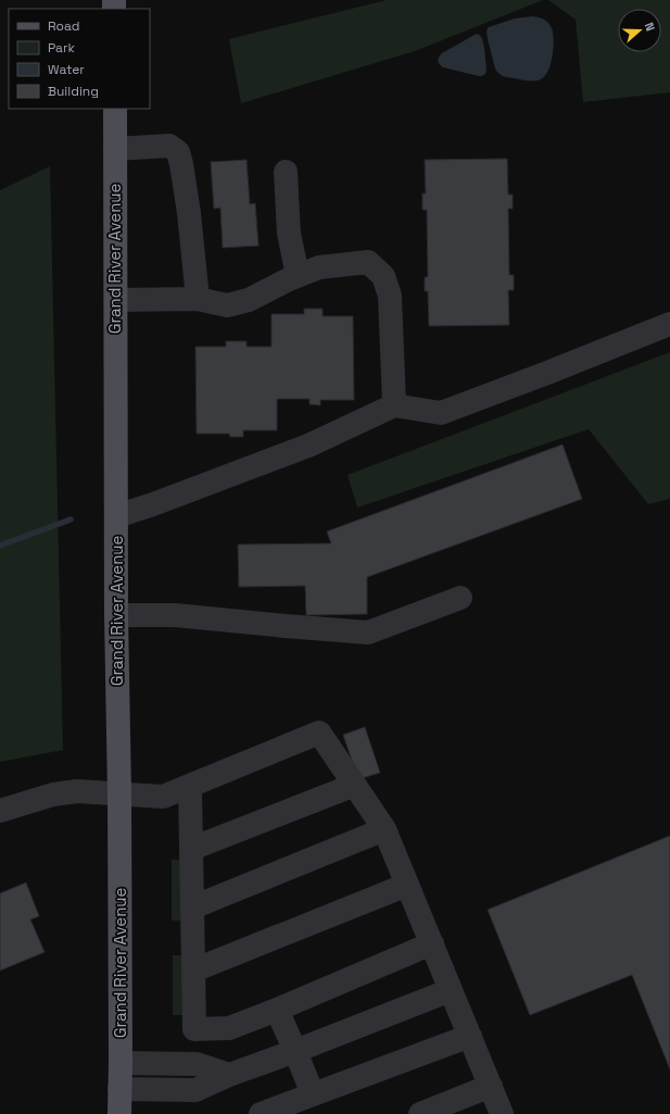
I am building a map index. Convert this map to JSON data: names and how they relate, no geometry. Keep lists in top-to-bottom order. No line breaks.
{"streets":{"main road":["Grand River Avenue"]},"legend":["Road","Park","Water","Building"],"north":"right"}
